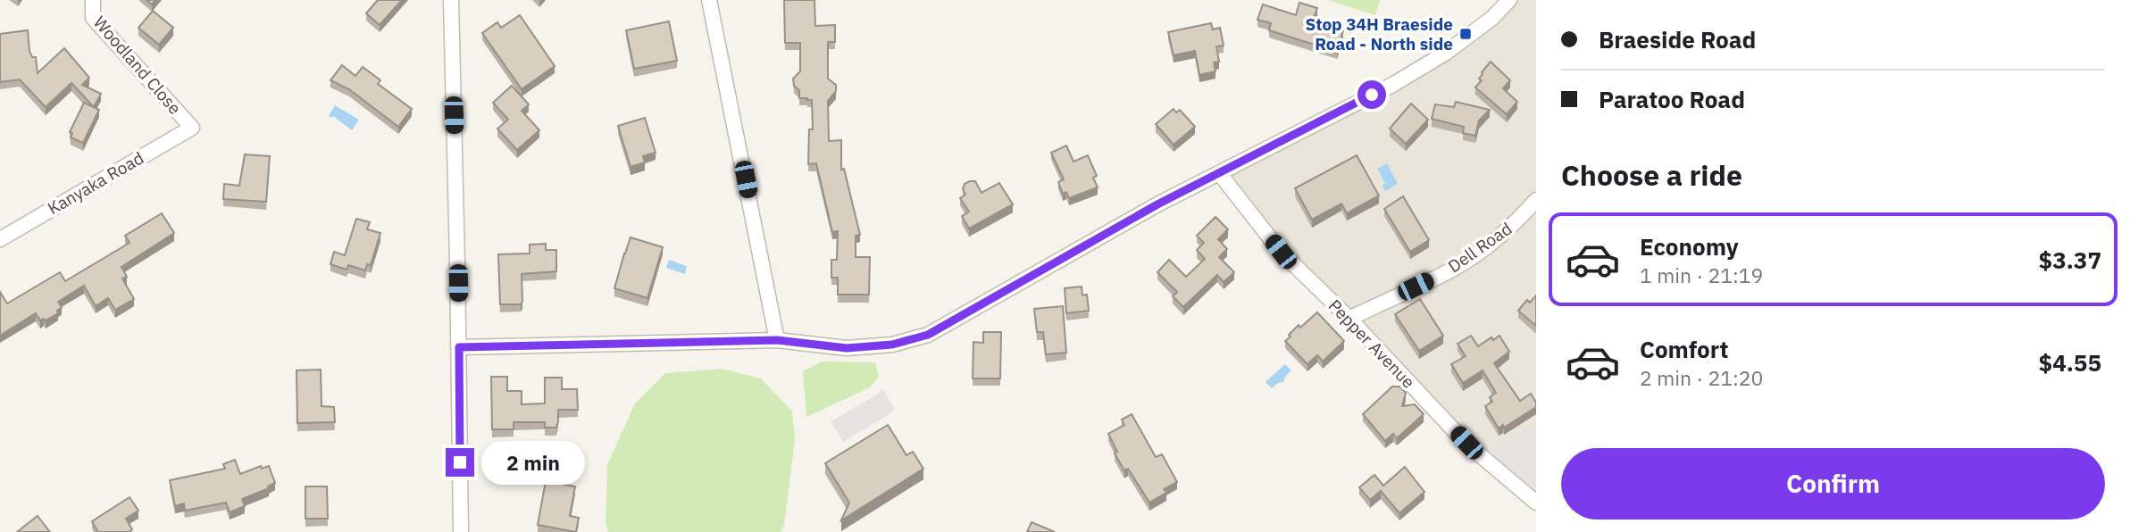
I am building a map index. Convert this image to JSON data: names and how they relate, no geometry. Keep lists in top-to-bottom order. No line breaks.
{"streets":{"street":["Woodland Close","Kanyaka Road","Dell Road","Pepper Avenue"]},"crossings":[["Woodland Close","Kanyaka Road"],["Dell Road","Pepper Avenue"]],"places":{"transit":["Stop 34H Braeside Road - North side"]},"page":{"banner":["Braeside Road","Paratoo Road"],"heading":"Choose a ride","list":[{"name":"Economy","note":"1 min · 21:19","value":"$3.37"},{"name":"Comfort","note":"2 min · 21:20","value":"$4.55"}],"buttons":"Confirm","bubble":"2 min"}}
